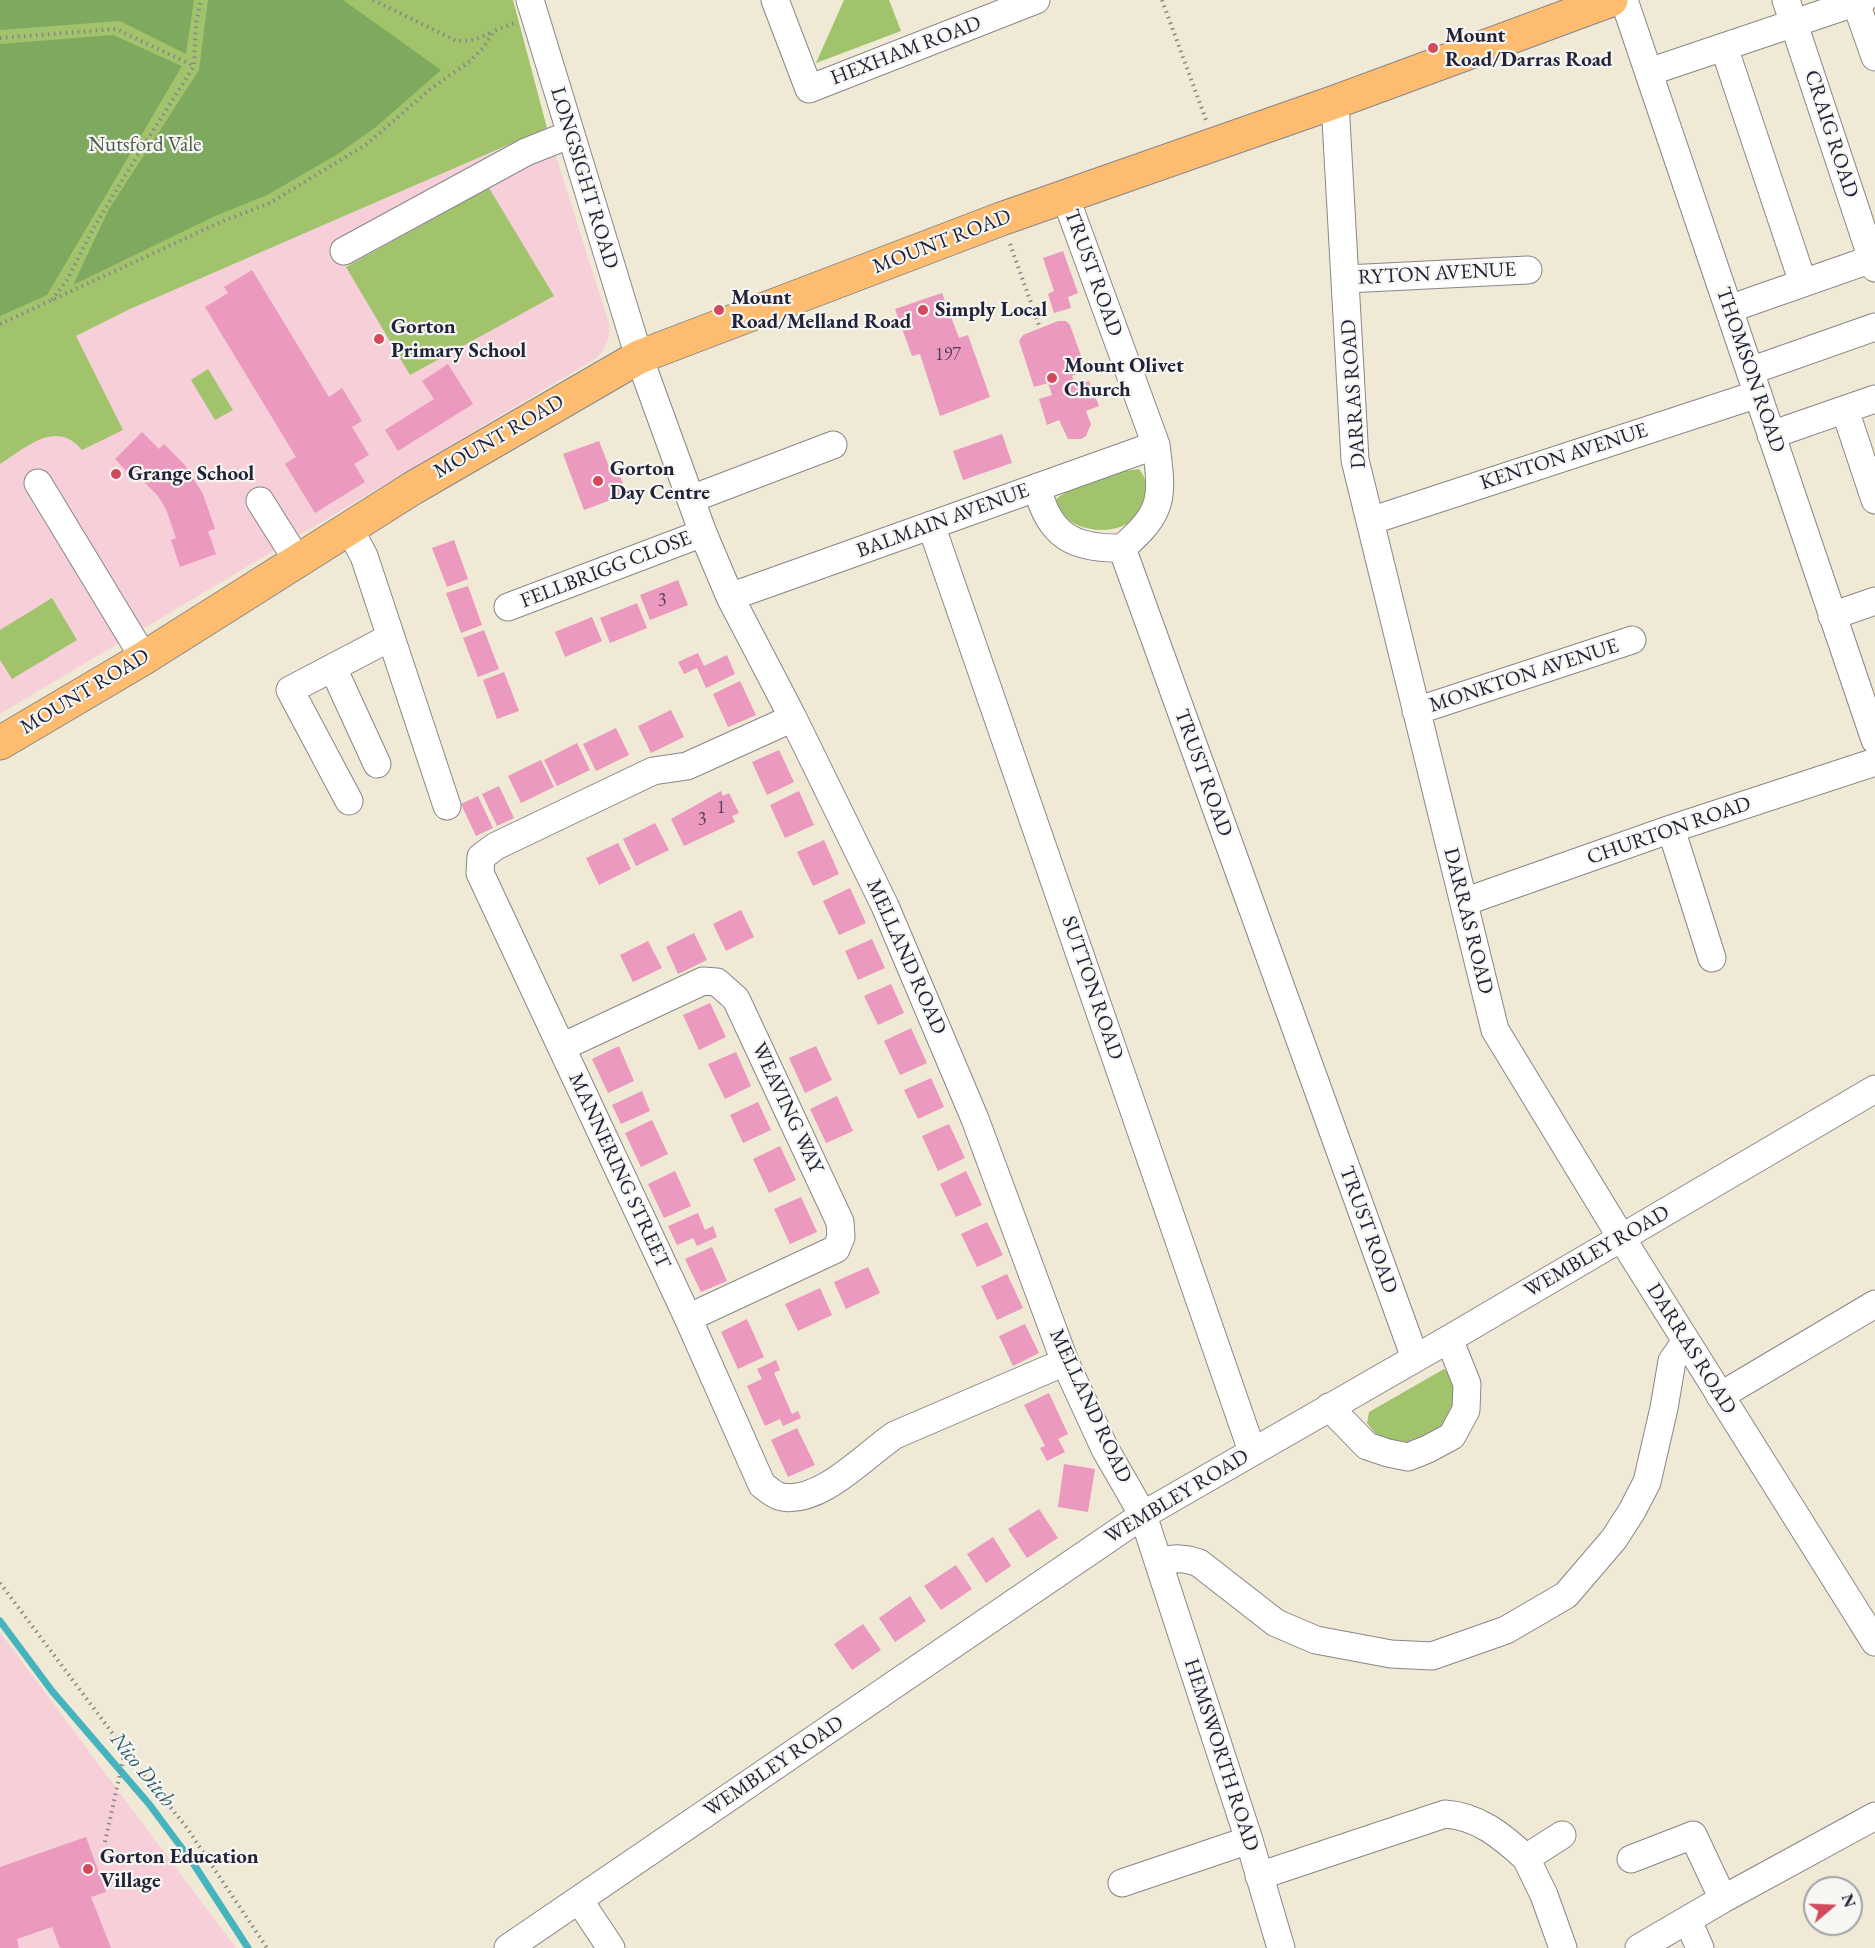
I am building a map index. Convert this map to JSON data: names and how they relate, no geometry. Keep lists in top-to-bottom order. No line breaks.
{"streets":{"main road":["MOUNT ROAD"],"street":["HEXHAM ROAD","CRAIG ROAD","LONGSIGHT ROAD","TRUST ROAD","RYTON AVENUE","THOMSON ROAD","DARRAS ROAD","KENTON AVENUE","BALMAIN AVENUE","FELLBRIGG CLOSE","MONKTON AVENUE","CHURTON ROAD","MELLAND ROAD","SUTTON ROAD","WEAVING WAY","MANNERING STREET","WEMBLEY ROAD","HEMSWORTH ROAD"]},"crossings":[["LONGSIGHT ROAD","MOUNT ROAD"],["LONGSIGHT ROAD","MELLAND ROAD"],["MOUNT ROAD","TRUST ROAD"],["MOUNT ROAD","DARRAS ROAD"],["MOUNT ROAD","MELLAND ROAD"],["TRUST ROAD","BALMAIN AVENUE"],["TRUST ROAD","WEMBLEY ROAD"],["RYTON AVENUE","DARRAS ROAD"],["THOMSON ROAD","KENTON AVENUE"],["DARRAS ROAD","KENTON AVENUE"],["DARRAS ROAD","MONKTON AVENUE"],["DARRAS ROAD","CHURTON ROAD"],["DARRAS ROAD","WEMBLEY ROAD"],["BALMAIN AVENUE","MELLAND ROAD"],["BALMAIN AVENUE","SUTTON ROAD"],["FELLBRIGG CLOSE","MELLAND ROAD"],["MELLAND ROAD","MANNERING STREET"],["MELLAND ROAD","WEMBLEY ROAD"],["MELLAND ROAD","HEMSWORTH ROAD"],["SUTTON ROAD","WEMBLEY ROAD"],["WEAVING WAY","MANNERING STREET"]],"water":["Nico Ditch"],"parks":["Nutsford Vale"],"places":["Mount Road/Darras Road","Mount Road/Melland Road","Simply Local","Gorton Primary School","Mount Olivet Church","Grange School","Gorton Day Centre","Gorton Education Village"],"house_numbers":["197","3","1","3"],"north":"right"}
